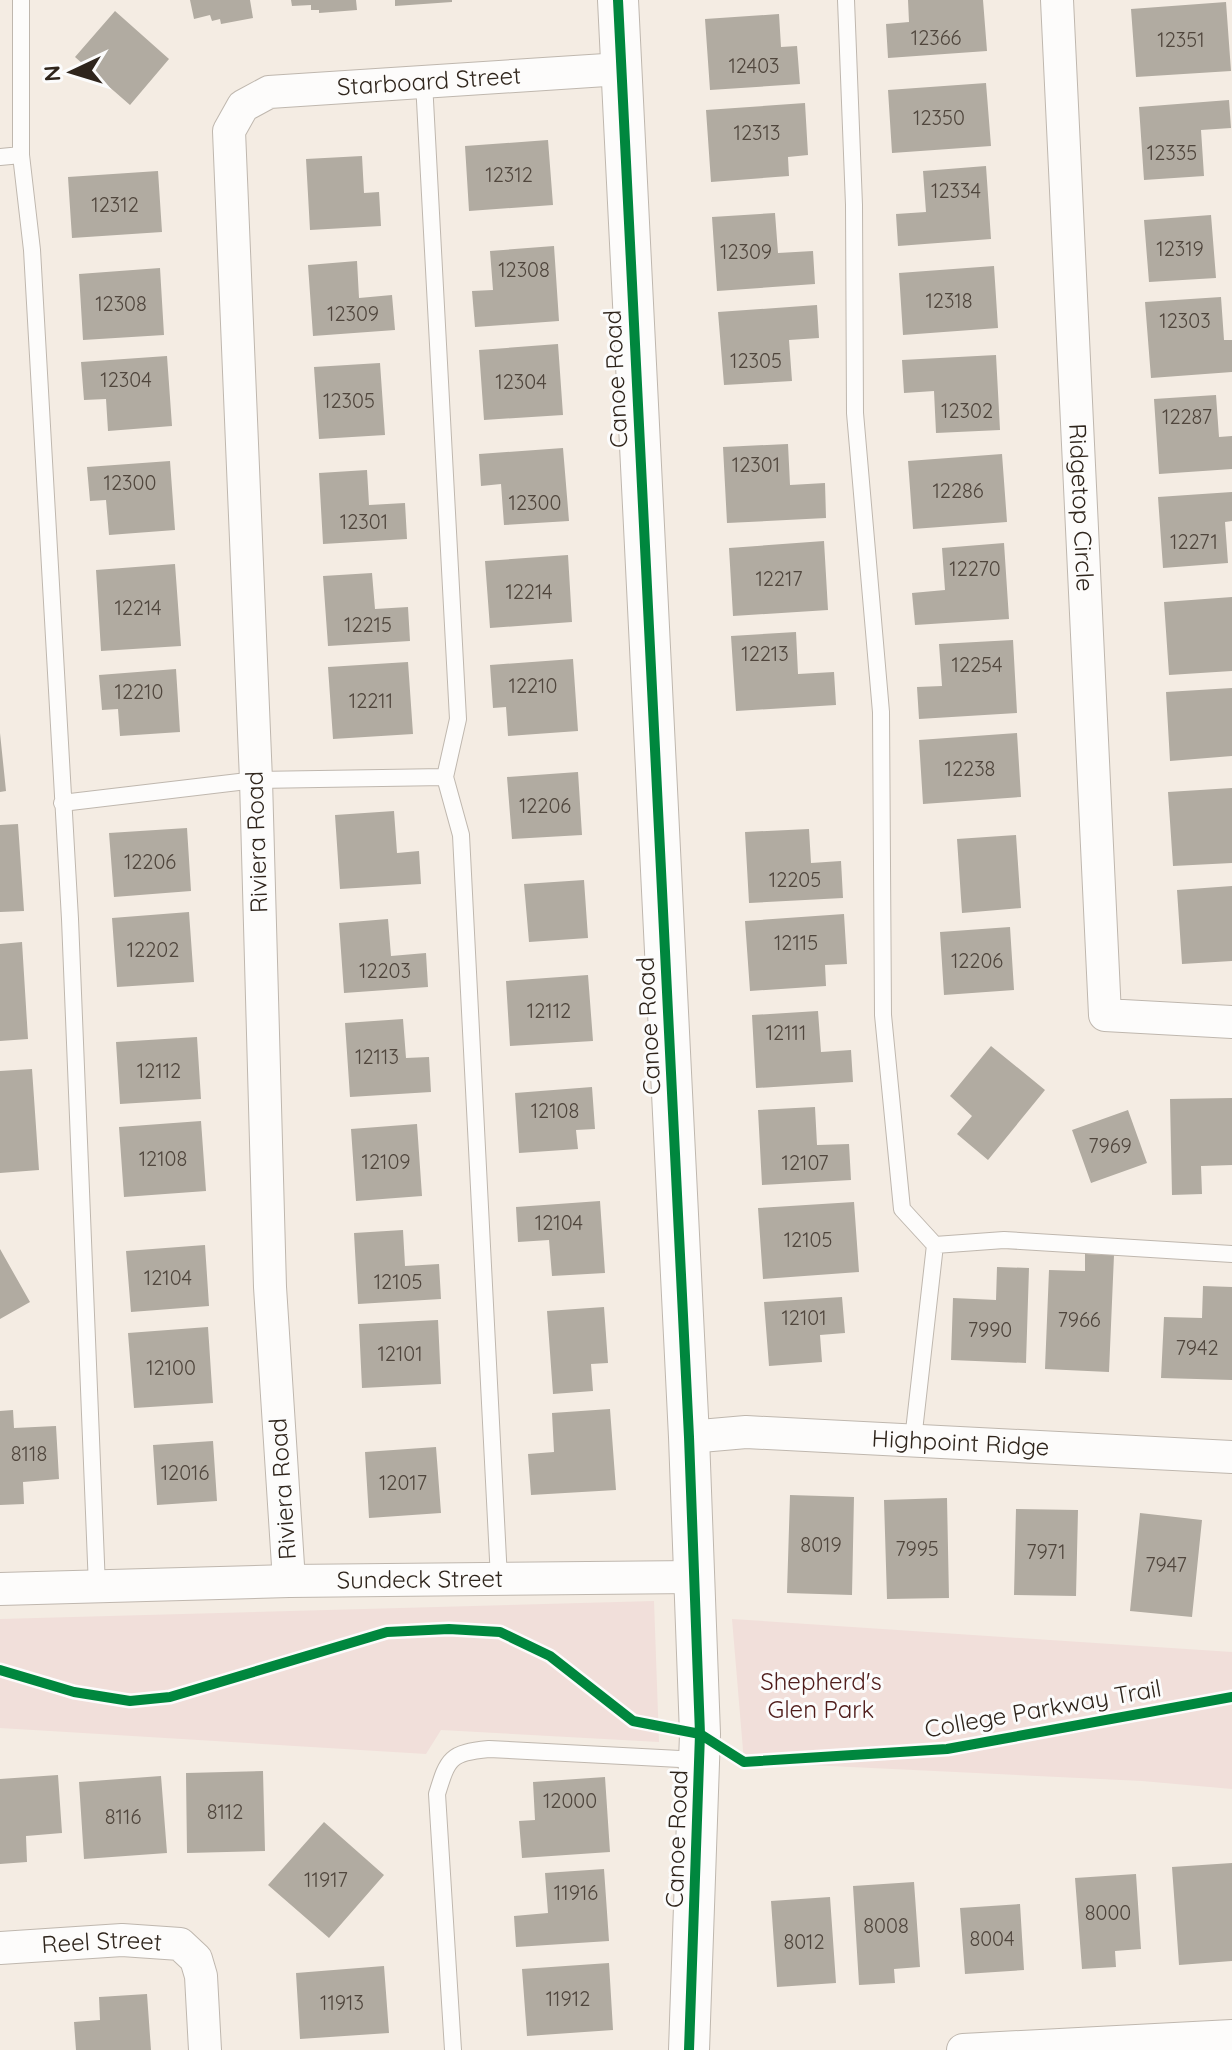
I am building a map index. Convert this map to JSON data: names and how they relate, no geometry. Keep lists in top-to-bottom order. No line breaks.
{"streets":{"street":["Starboard Street","Canoe Road","Ridgetop Circle","Riviera Road","Highpoint Ridge","Sundeck Street","Reel Street"],"cycle path":["College Parkway Trail"]},"crossings":[["Starboard Street","Canoe Road"],["Starboard Street","Riviera Road"],["Canoe Road","Highpoint Ridge"],["Canoe Road","Sundeck Street"],["Riviera Road","Sundeck Street"]],"parks":["Shepherd's Glen Park"],"house_numbers":["12366","12351","12403","12350","12313","12335","12312","12334","12312","12319","12309","12308","12318","12308","12309","12303","12305","12304","12304","12305","12302","12287","12301","12300","12286","12300","12301","12271","12270","12217","12214","12214","12215","12213","12254","12210","12210","12211","12238","12206","12206","12205","12115","12202","12206","12203","12112","12111","12113","12112","12108","7969","12108","12109","12107","12104","12105","12104","12105","12101","7966","7990","7942","12101","12100","8118","12016","12017","8019","7995","7971","7947","12000","8112","8116","11917","11916","8000","8008","8004","8012","11912","11913"],"north":"left"}
